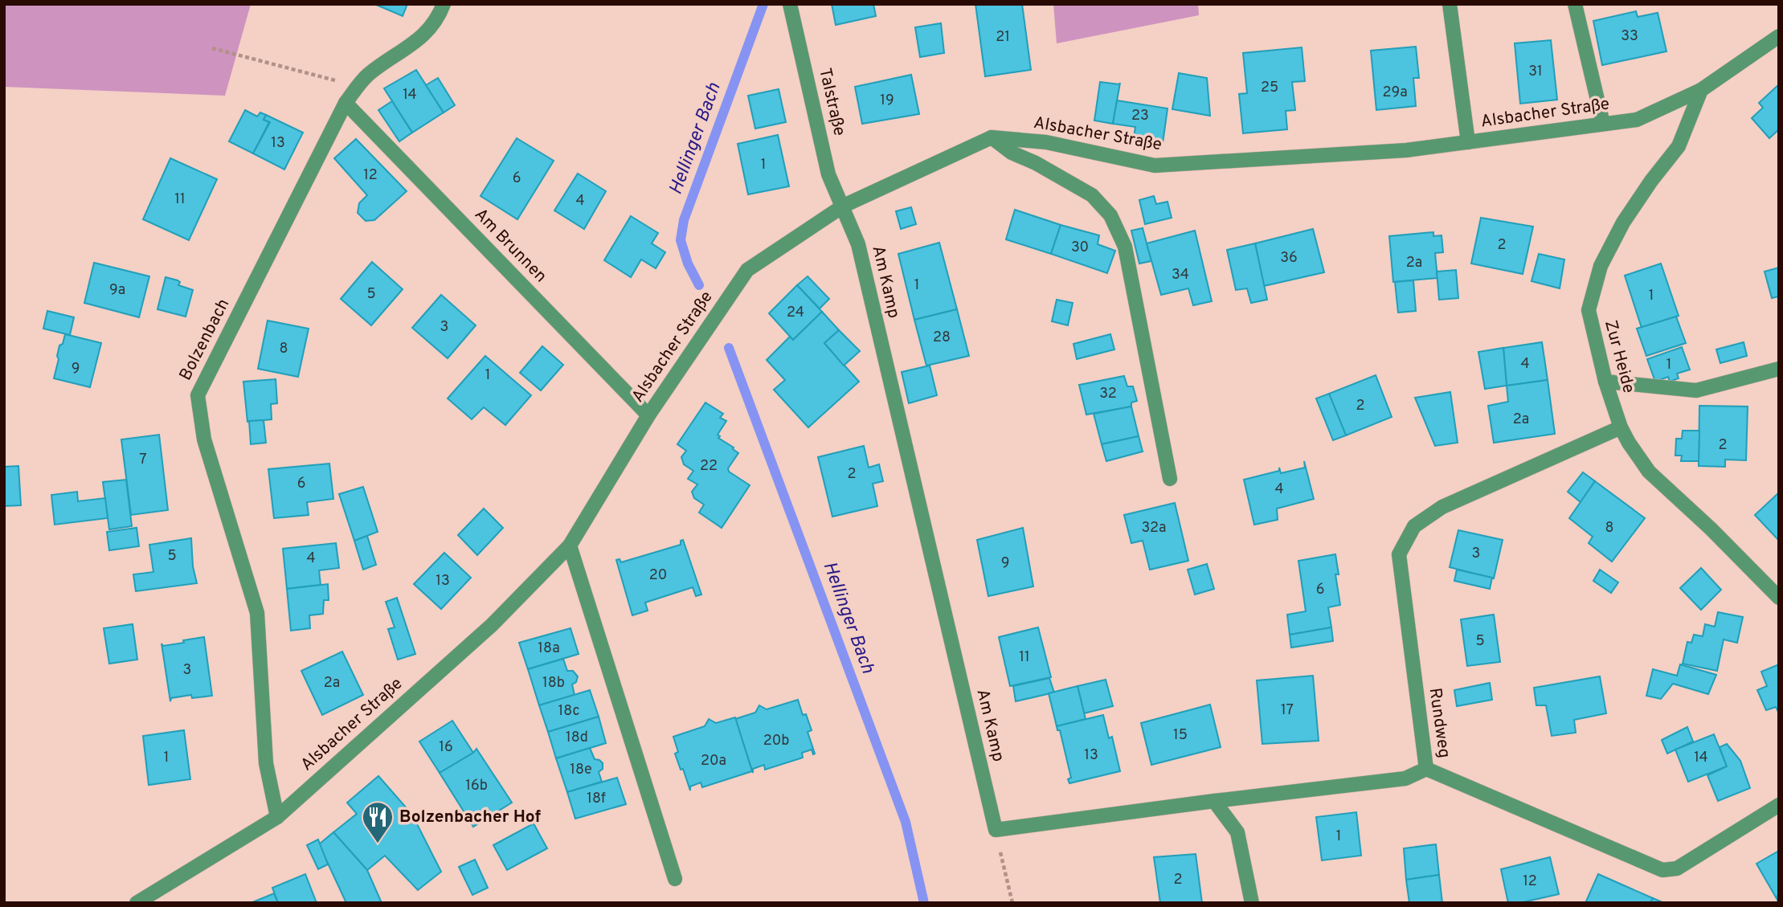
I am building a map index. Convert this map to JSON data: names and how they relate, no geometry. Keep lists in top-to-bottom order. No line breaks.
{"streets":{"street":["Talstraße","Alsbacher Straße","Am Brunnen","Am Kamp","Bolzenbach","Zur Heide","Rundweg"]},"crossings":[["Talstraße","Alsbacher Straße"],["Talstraße","Am Kamp"],["Alsbacher Straße","Am Brunnen"],["Alsbacher Straße","Am Kamp"],["Alsbacher Straße","Bolzenbach"],["Alsbacher Straße","Zur Heide"],["Am Brunnen","Bolzenbach"],["Zur Heide","Rundweg"]],"water":["Hellinger Bach"],"places":{"restaurant":["Bolzenbacher Hof"]},"house_numbers":["33","21","31","25","29a","14","19","23","13","1","12","6","11","4","2","30","36","2a","34","1","9a","5","1","24","3","28","8","4","1","9","1","32","2","2a","2","7","22","2","6","4","32a","8","3","5","4","9","20","13","6","5","18a","11","3","2a","18b","17","18c","15","18d","20b","16","13","1","14","20a","18e","16b","18f","1","2","12"]}
